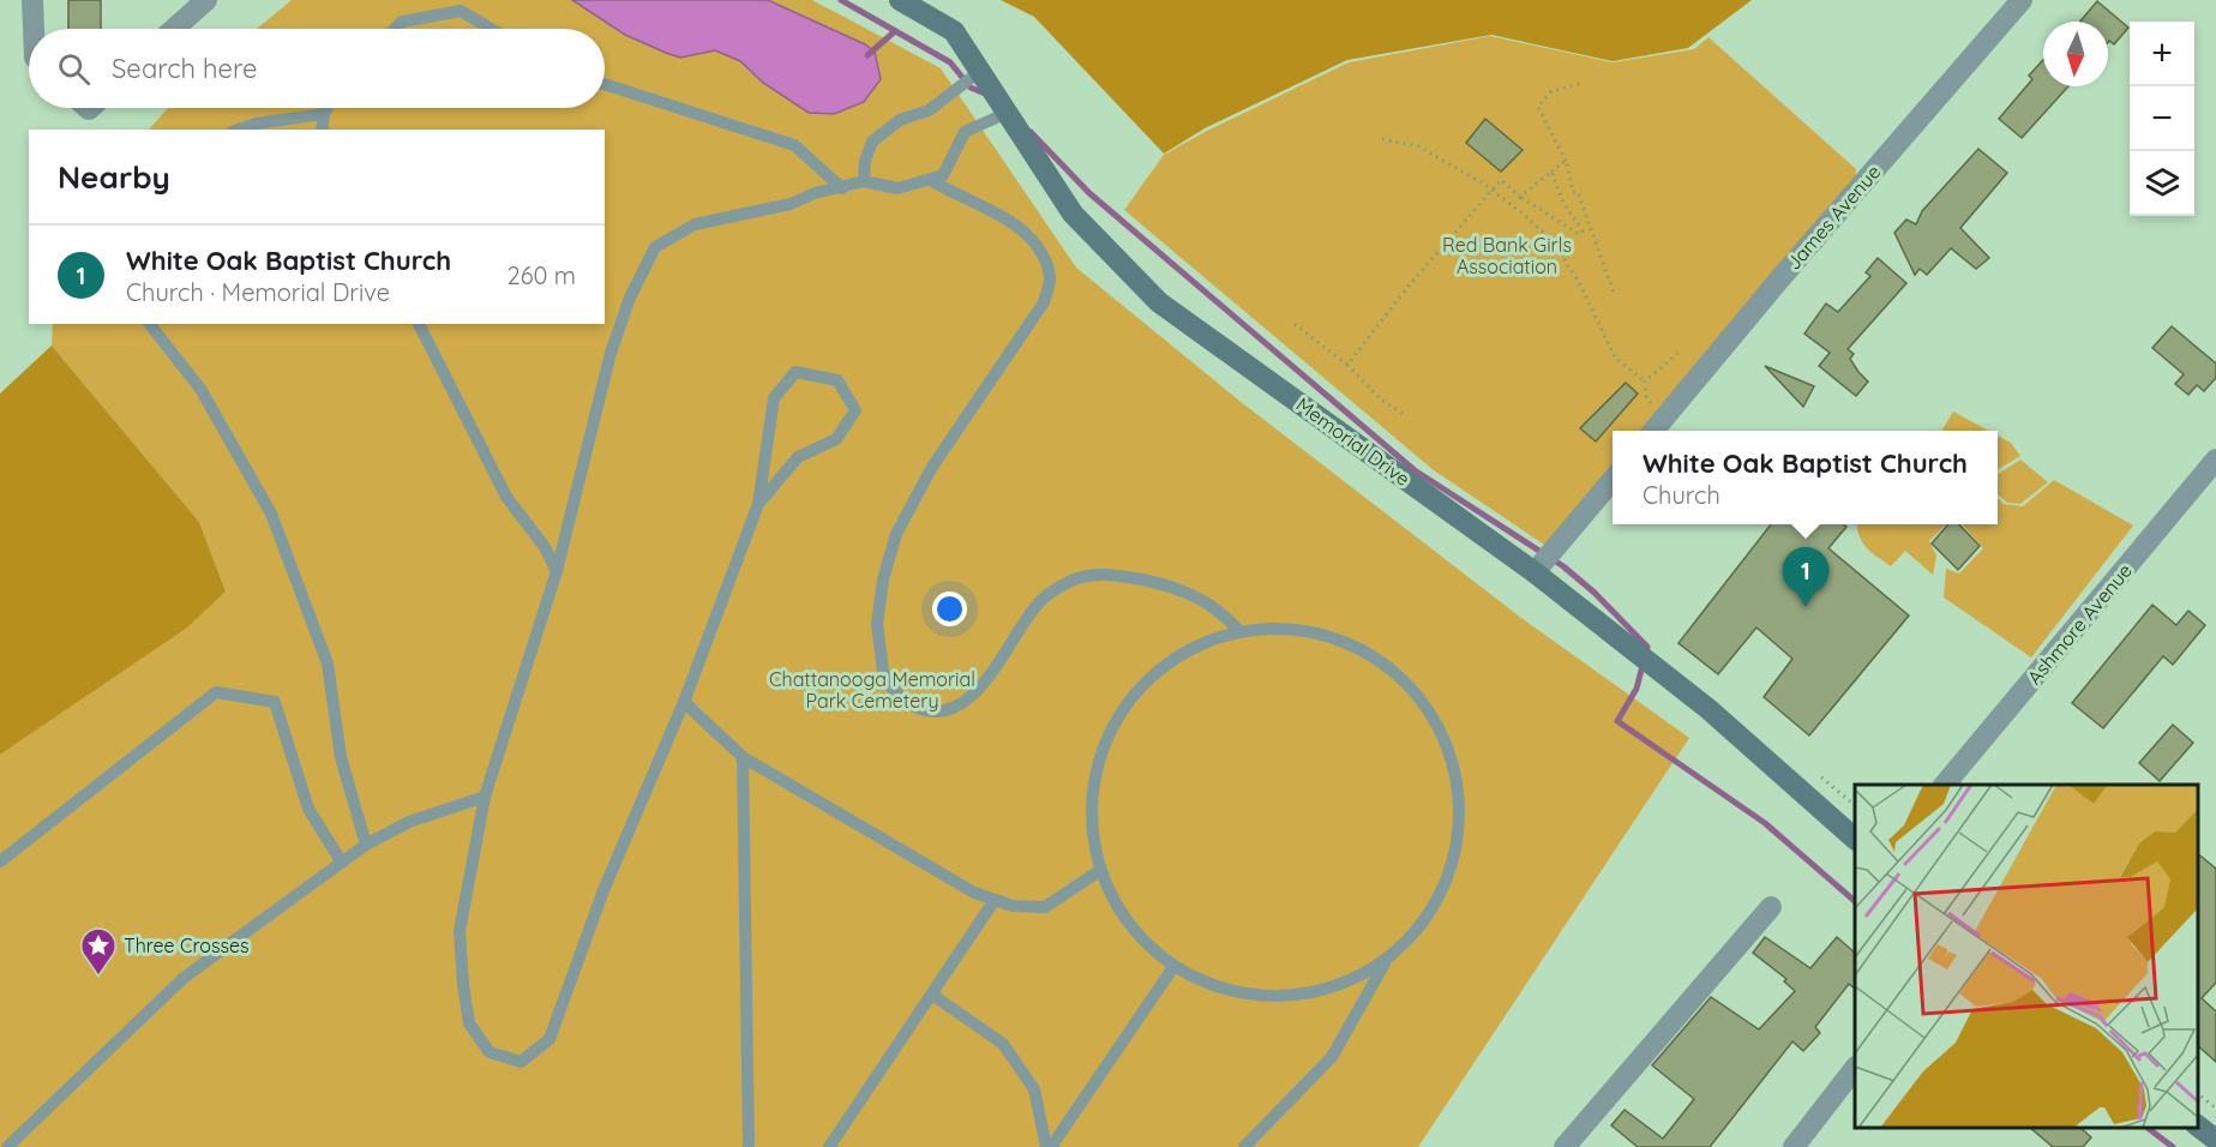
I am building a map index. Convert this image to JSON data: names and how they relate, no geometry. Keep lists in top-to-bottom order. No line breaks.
{"streets":{"street":["James Avenue","Memorial Drive","Ashmore Avenue"]},"parks":["Red Bank Girls Association","Chattanooga Memorial Park Cemetery"],"places":{"place":["Three Crosses"]},"north":"bottom","page":{"map_buttons":["+","−"],"search":"Search here","heading":"Nearby","list":[{"mark":"1","name":"White Oak Baptist Church","note":"Church · Memorial Drive","value":"260 m"}],"popup":["White Oak Baptist Church","Church"],"pins":"1"}}
